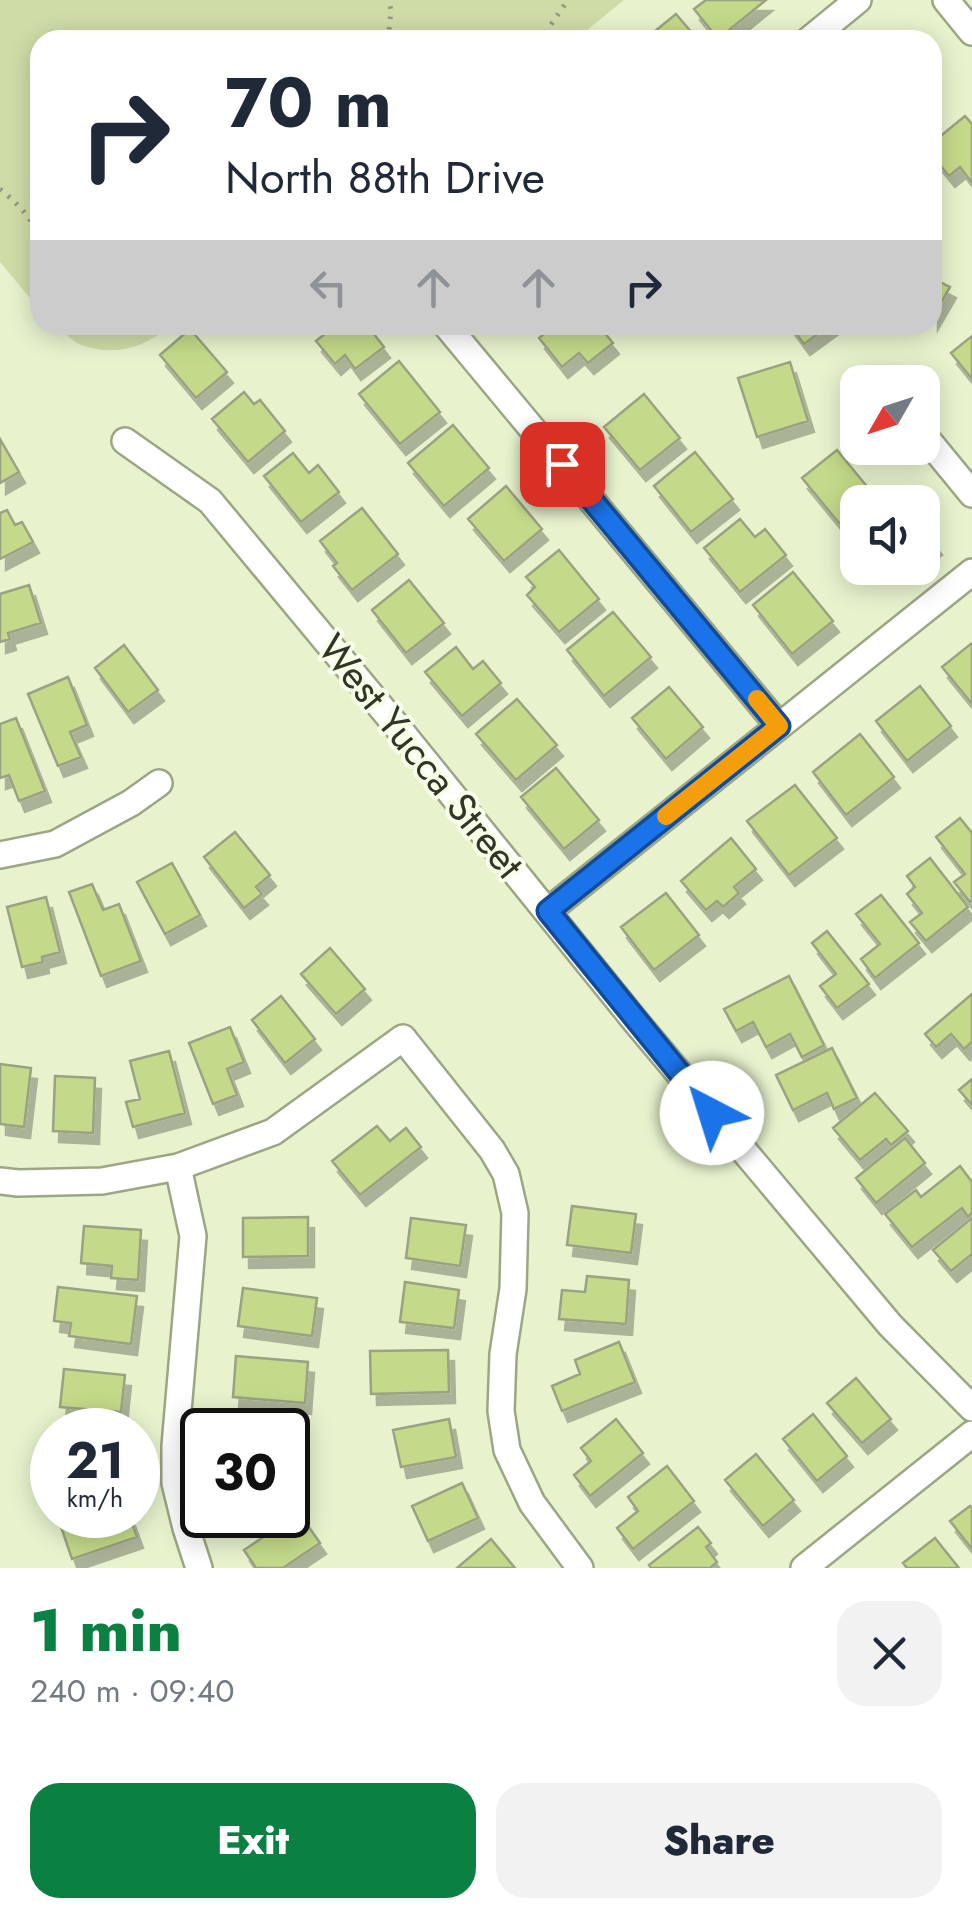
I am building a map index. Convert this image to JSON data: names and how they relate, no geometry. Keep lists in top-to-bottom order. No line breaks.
{"streets":{"street":["West Yucca Street"]},"north":"bottom left","page":{"turn":["70 m","North 88th Drive"],"speed":"21 km/h","limit":"30","heading":["1 min","240 m · 09:40"],"buttons":["Exit","Share"]}}
